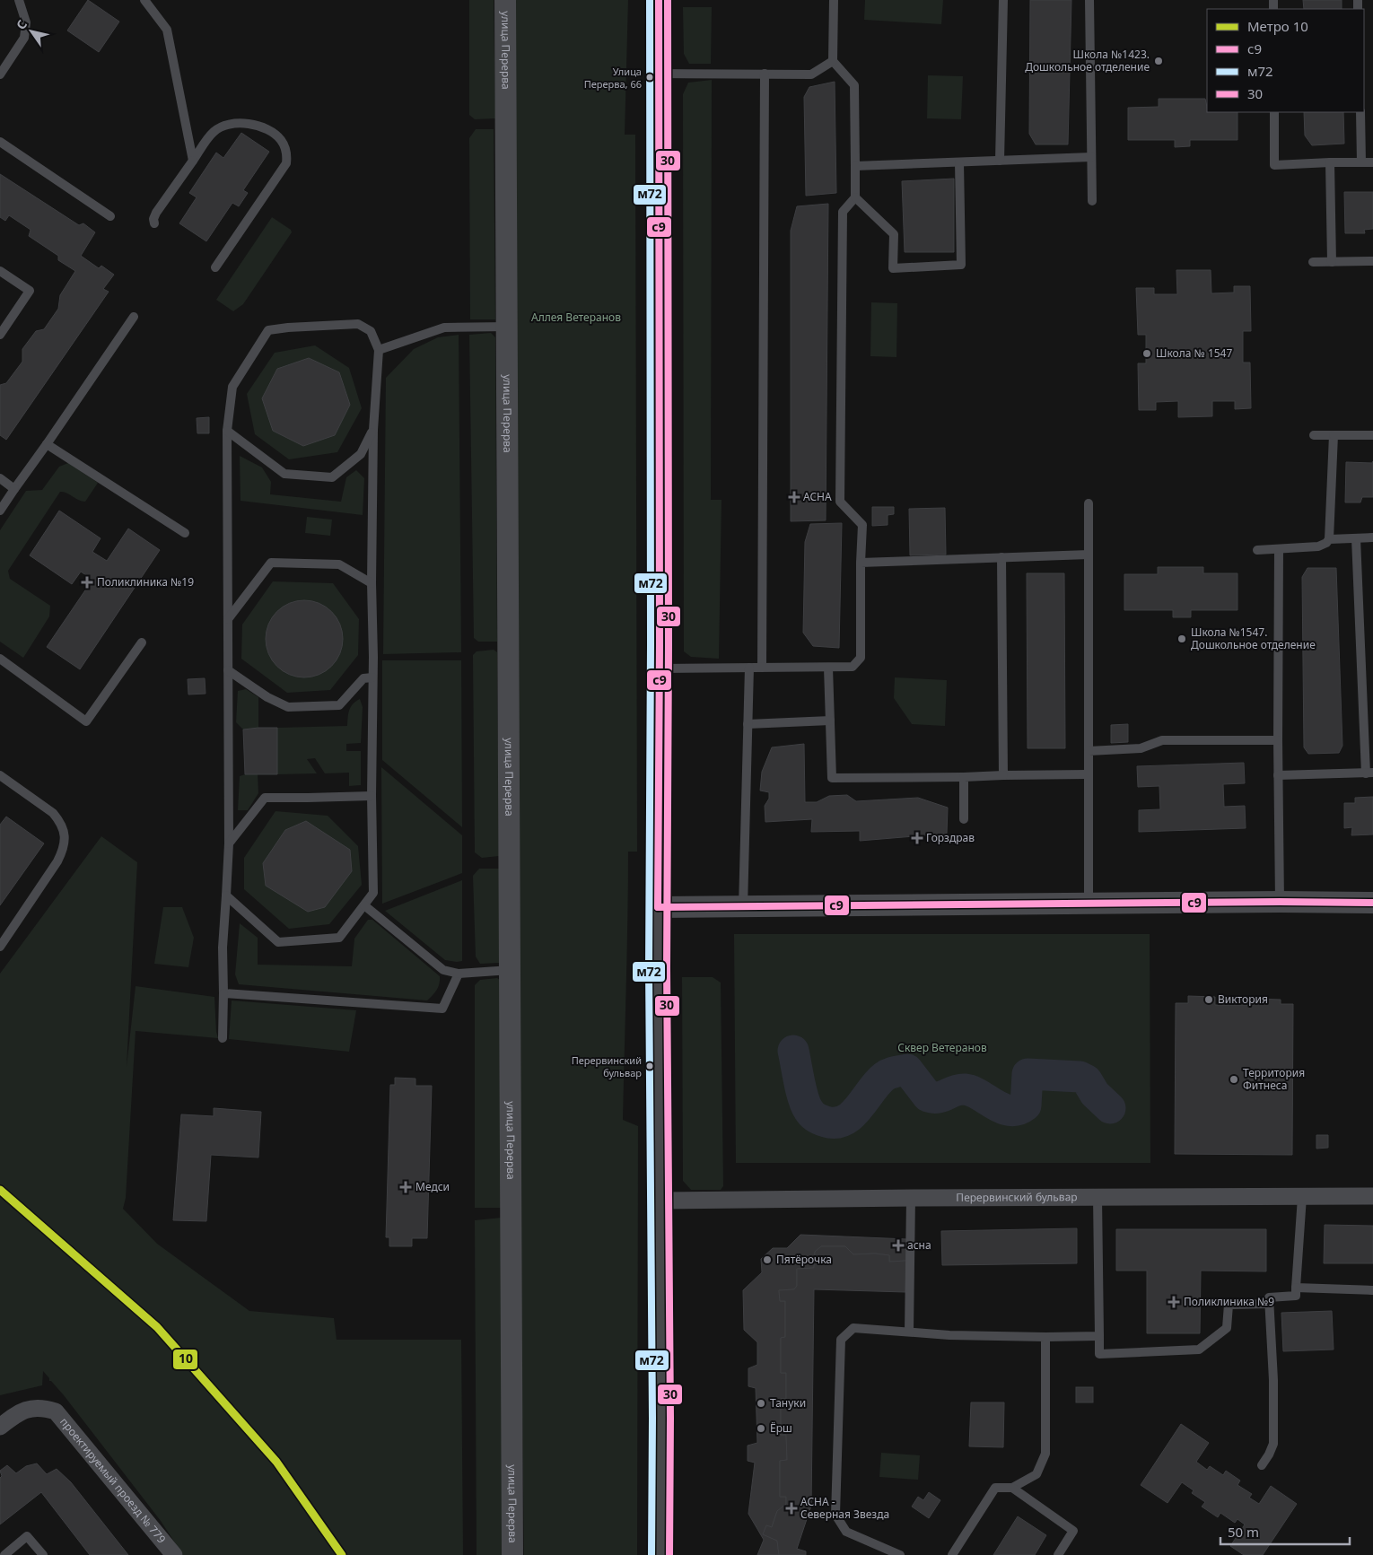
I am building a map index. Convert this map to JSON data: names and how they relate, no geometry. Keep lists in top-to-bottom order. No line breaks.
{"streets":{"street":["улица Перерва","Перервинский бульвар","проектируемый проезд № 779"]},"parks":["Аллея Ветеранов","Сквер Ветеранов"],"places":{"other":["Школа №1423. Дошкольное отделение","Улица Перерва, 66","Школа № 1547","Школа №1547. Дошкольное отделение","Виктория","Перервинский бульвар","Территория Фитнеса","Пятёрочка","Тануки","Ёрш"],"health":["АСНА","Поликлиника №19","Горздрав","Медси","асна","Поликлиника №9","АСНА - Северная Звезда"]},"lines":["transit line с9","transit line м72","transit line 30","metro line 10"],"legend":["Метро 10","с9","м72","30"],"scale_bar":"50 m","north":"top left"}
